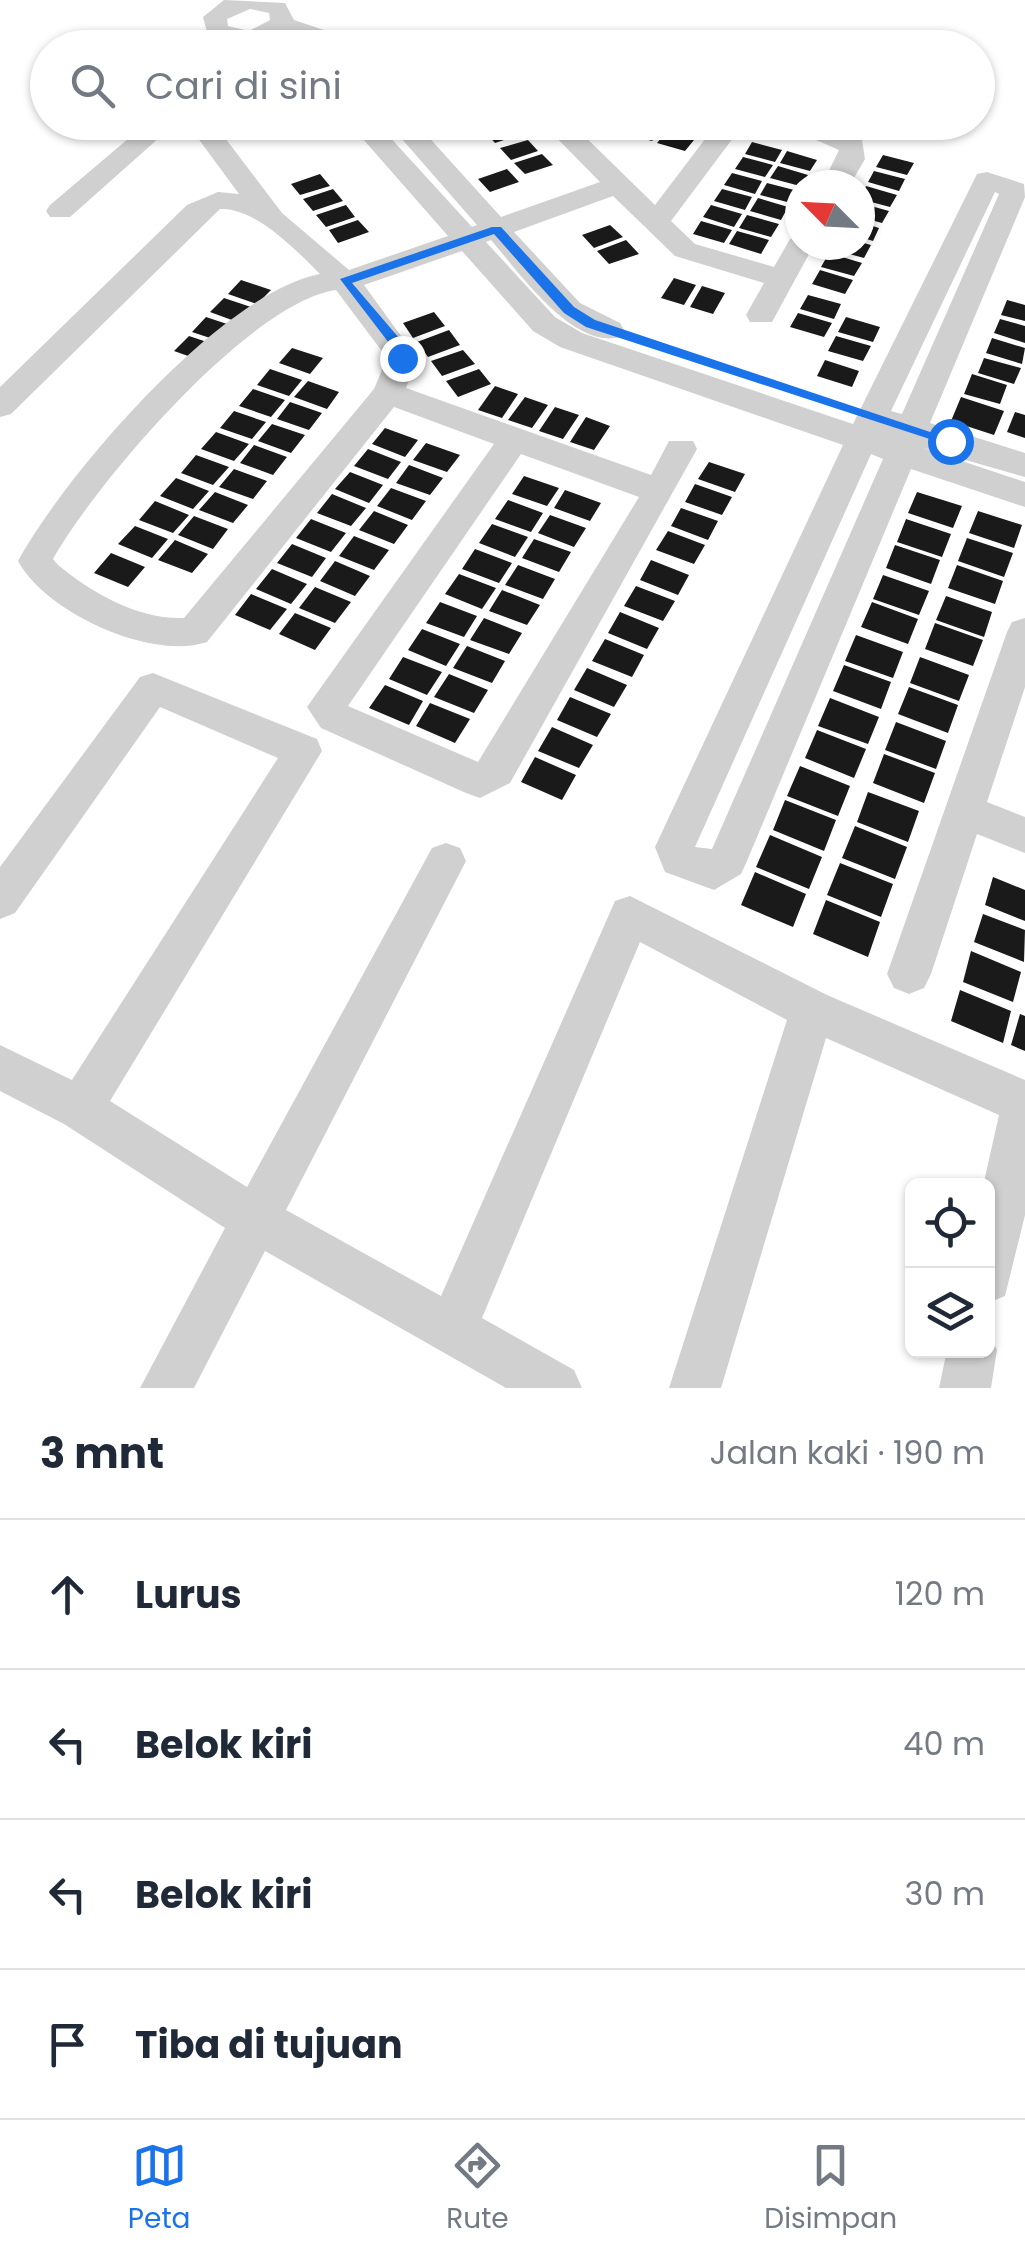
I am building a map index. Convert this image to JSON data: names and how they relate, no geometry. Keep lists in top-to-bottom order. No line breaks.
{"north":"top left","page":{"search":"Cari di sini","heading":["3 mnt","Jalan kaki · 190 m"],"list":[["Lurus","120 m"],["Belok kiri","40 m"],["Belok kiri","30 m"],"Tiba di tujuan"],"nav":["Peta","Rute","Disimpan"]}}
